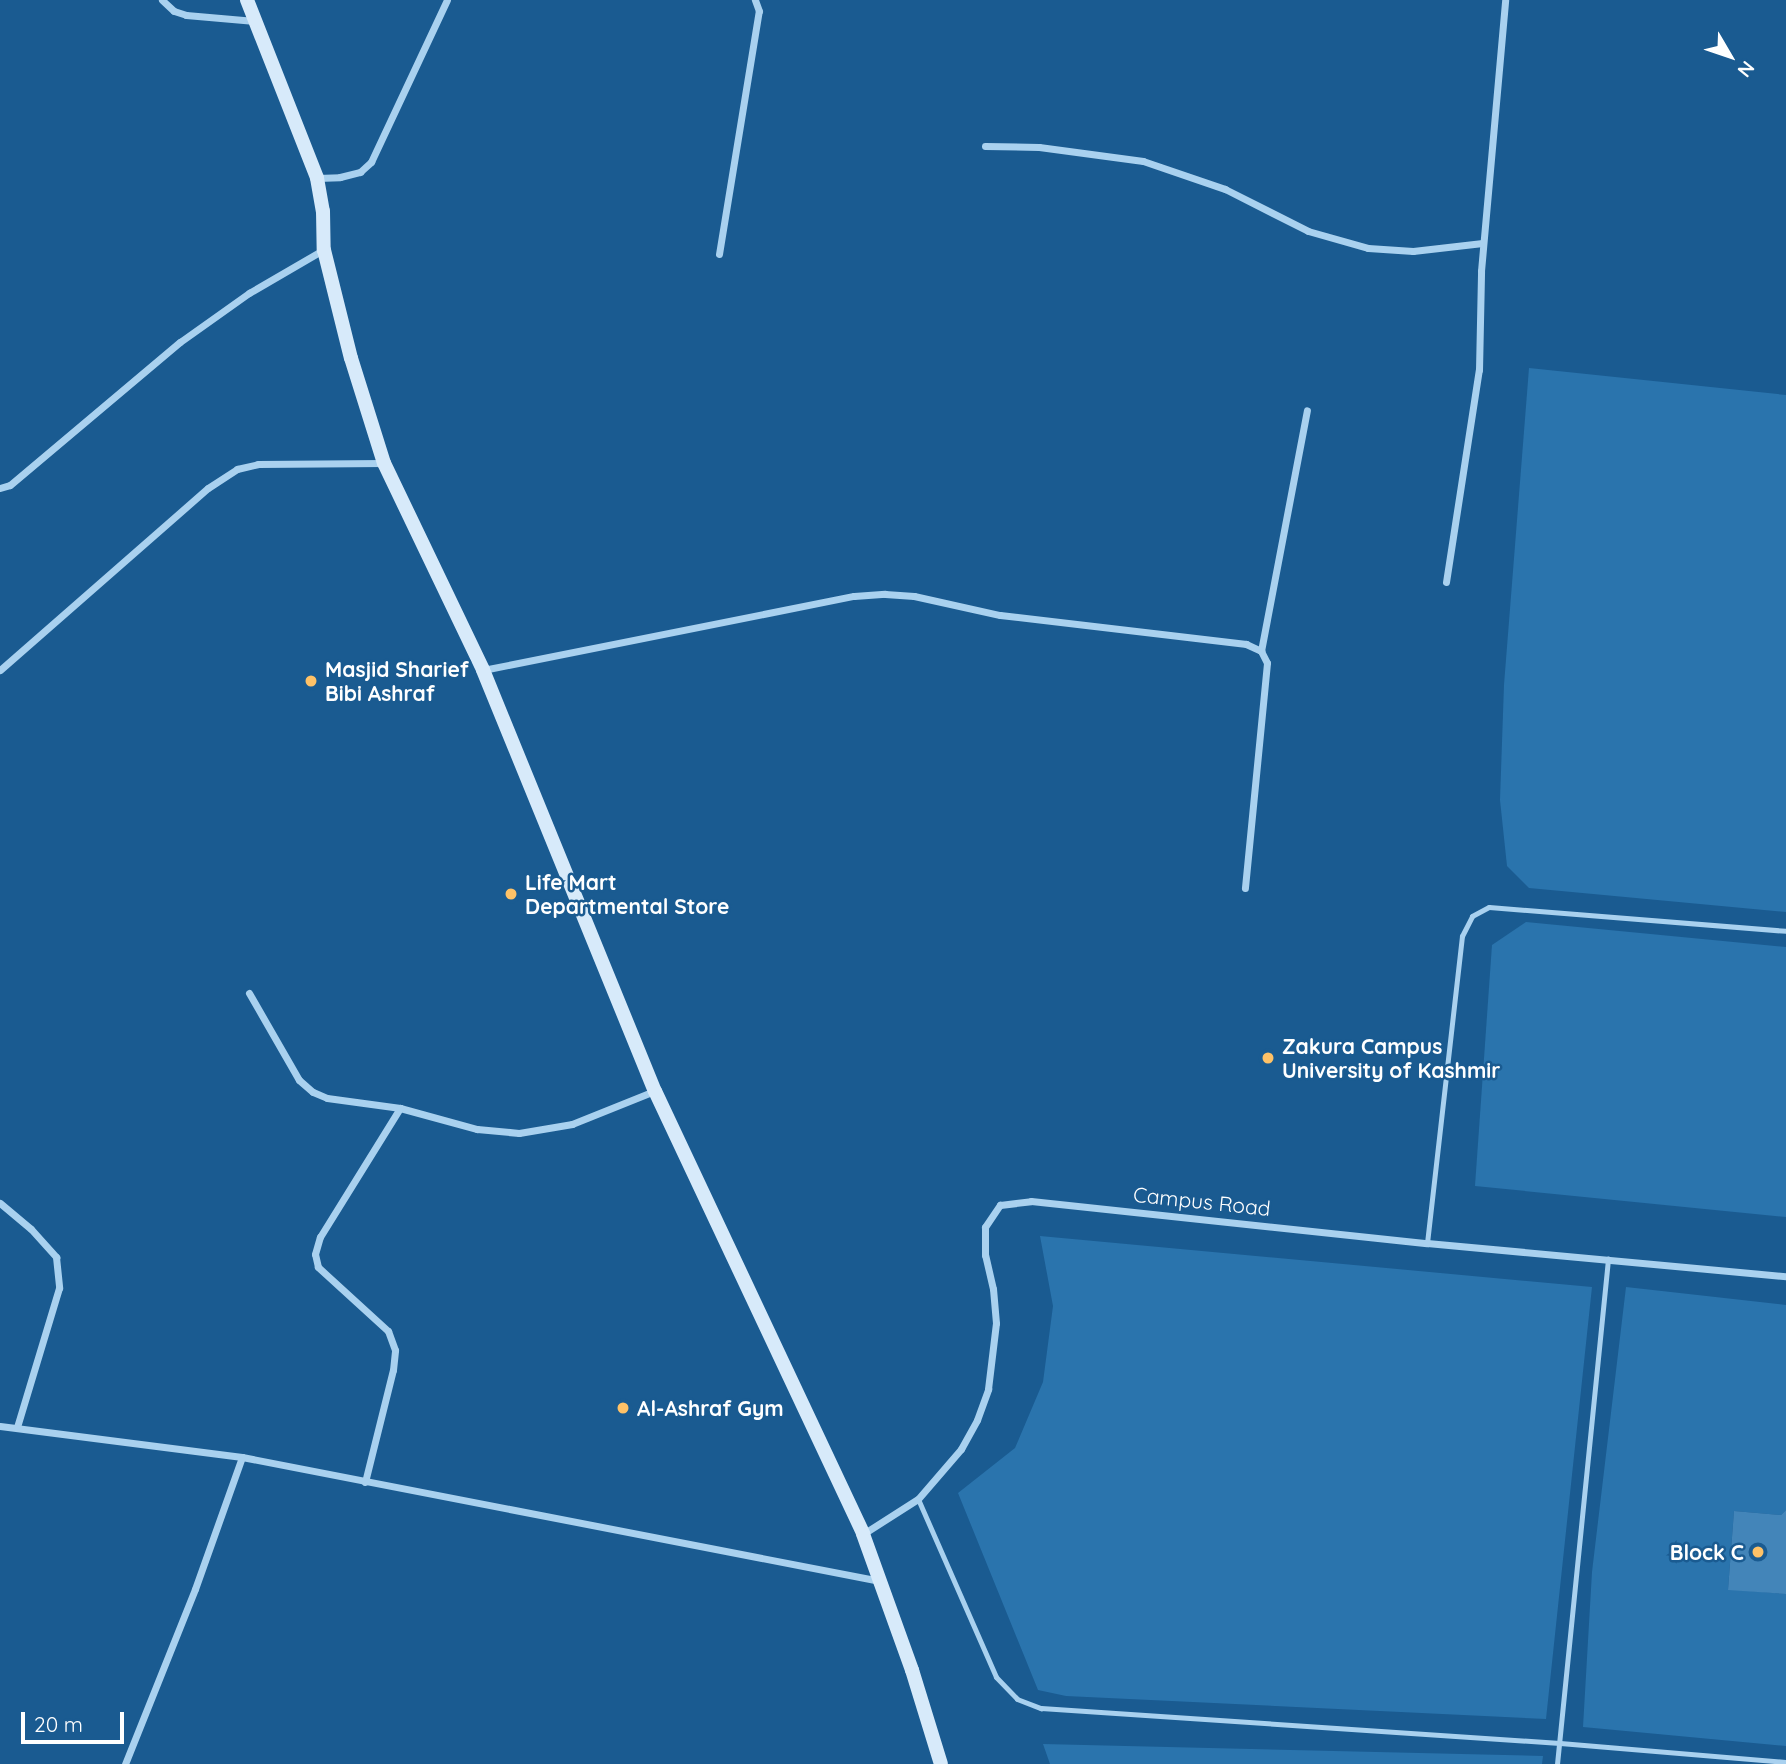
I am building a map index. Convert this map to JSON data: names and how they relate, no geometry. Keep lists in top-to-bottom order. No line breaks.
{"streets":{"street":["Campus Road"]},"places":["Masjid Sharief Bibi Ashraf","Life Mart Departmental Store","Zakura Campus University of Kashmir","Al-Ashraf Gym","Block C"],"scale_bar":"20 m","north":"bottom right"}
